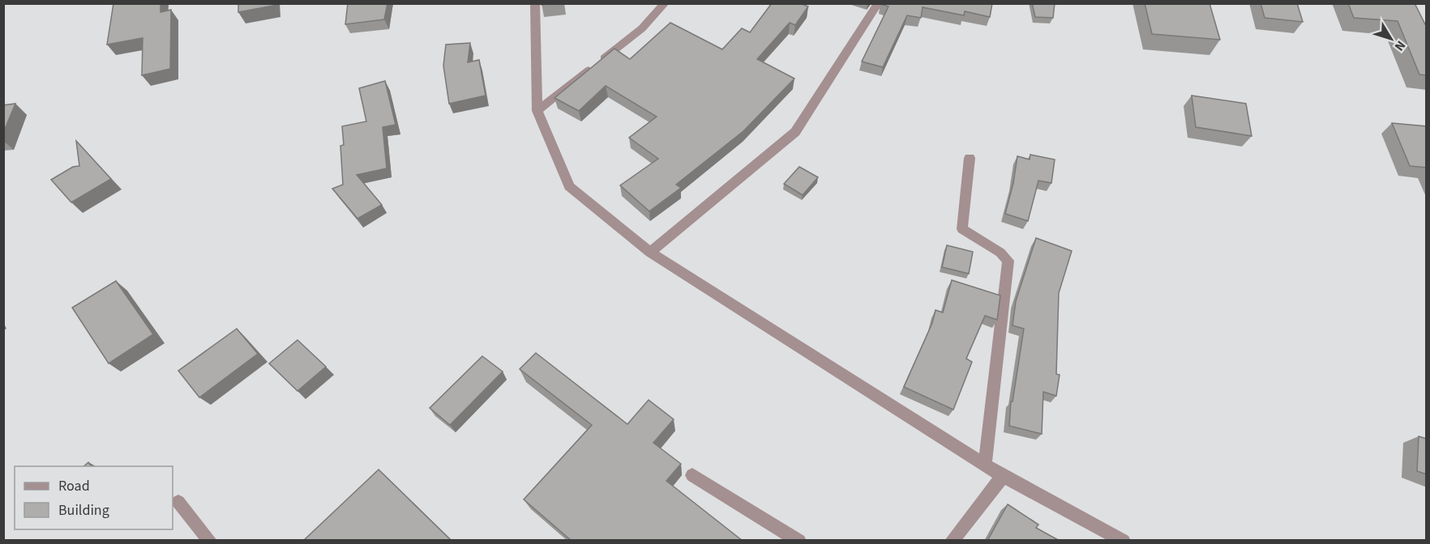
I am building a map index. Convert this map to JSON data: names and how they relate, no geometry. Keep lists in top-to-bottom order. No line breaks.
{"legend":["Road","Building"],"north":"bottom right"}
